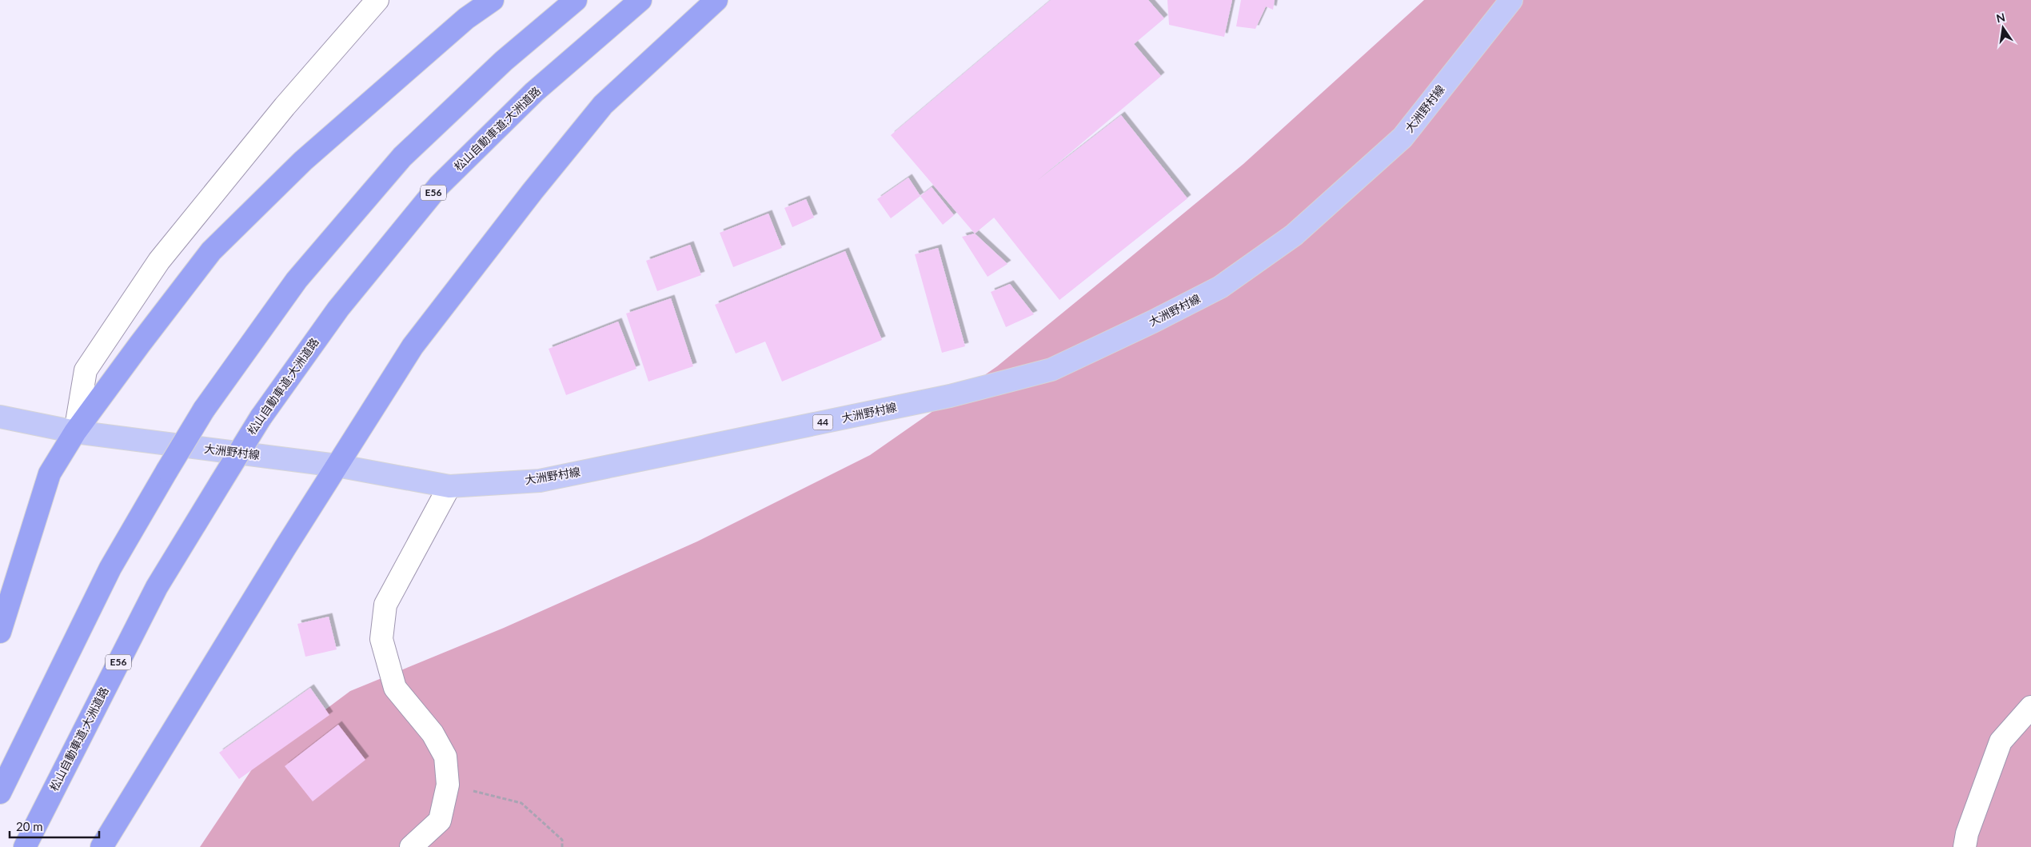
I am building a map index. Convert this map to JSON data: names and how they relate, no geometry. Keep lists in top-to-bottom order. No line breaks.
{"streets":{"highway":["松山自動車道;大洲道路","E56"],"main road":["大洲野村線","44"]},"scale_bar":"20 m","north":"top"}
